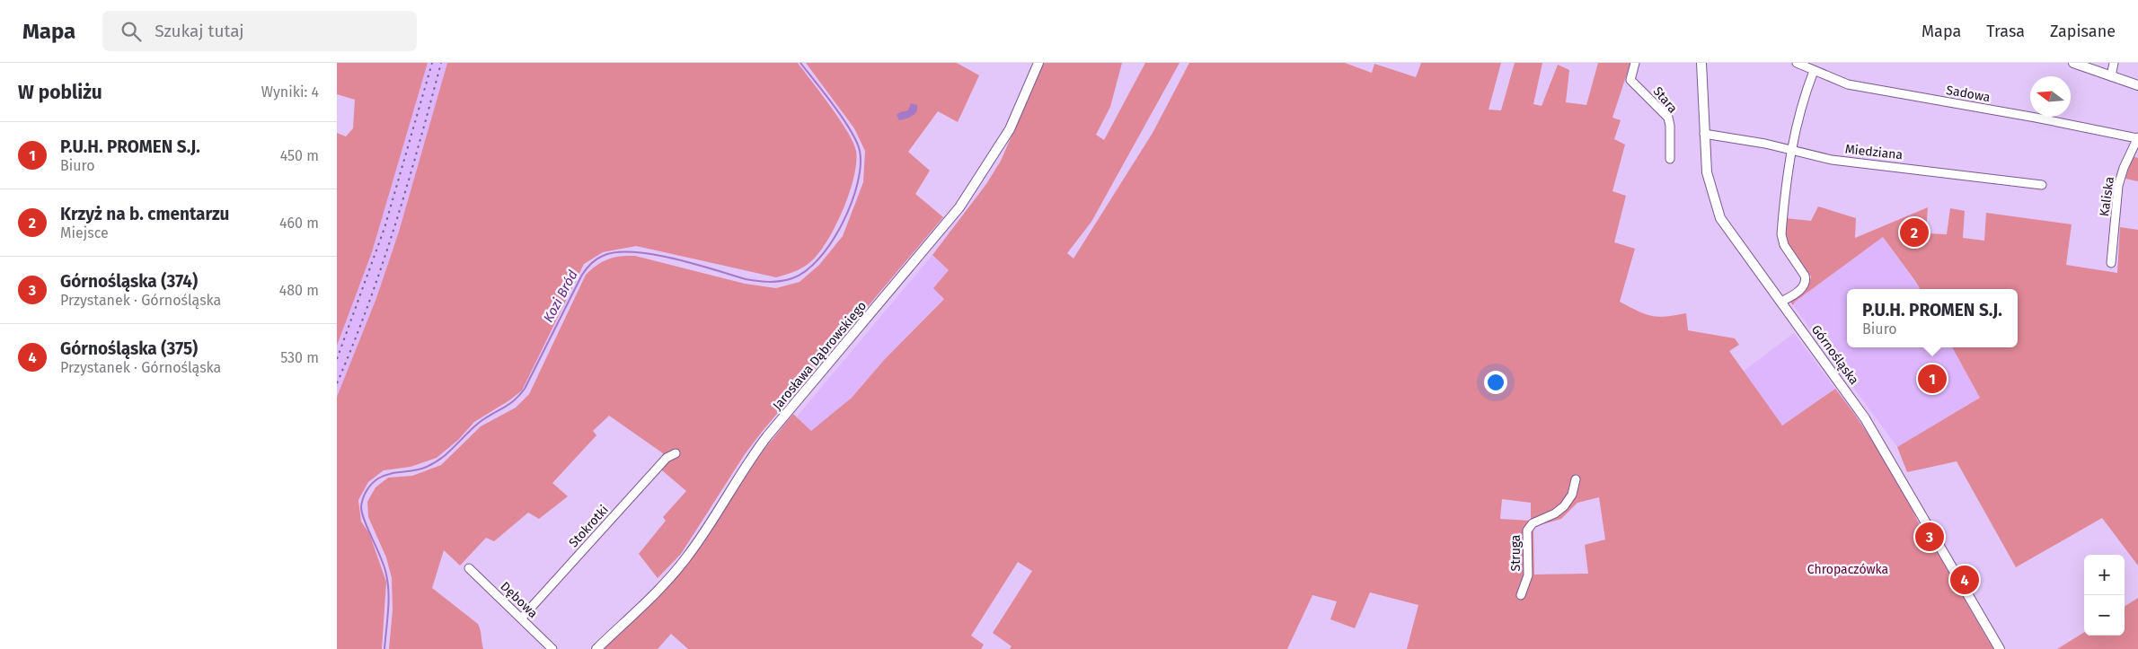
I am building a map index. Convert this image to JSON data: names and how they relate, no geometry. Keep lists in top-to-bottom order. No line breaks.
{"streets":{"street":["Sadowa","Stara","Miedziana","Kaliska","Górnośląska","Jarosława Dąbrowskiego","Stokrotki","Struga","Dębowa"]},"crossings":[["Sadowa","Kaliska"],["Miedziana","Górnośląska"],["Stokrotki","Dębowa"]],"water":["Kozi Bród"],"parks":["Chropaczówka"],"north":"left","page":{"header":"Mapa","search":"Szukaj tutaj","nav":["Mapa","Trasa","Zapisane"],"heading":["W pobliżu","Wyniki: 4"],"list":[{"mark":"1","name":"P.U.H. PROMEN S.J.","note":"Biuro","value":"450 m"},{"mark":"2","name":"Krzyż na b. cmentarzu","note":"Miejsce","value":"460 m"},{"mark":"3","name":"Górnośląska (374)","note":"Przystanek · Górnośląska","value":"480 m"},{"mark":"4","name":"Górnośląska (375)","note":"Przystanek · Górnośląska","value":"530 m"}],"pins":["2","1","3","4"],"popup":["P.U.H. PROMEN S.J.","Biuro"],"map_buttons":["+","−"]}}
